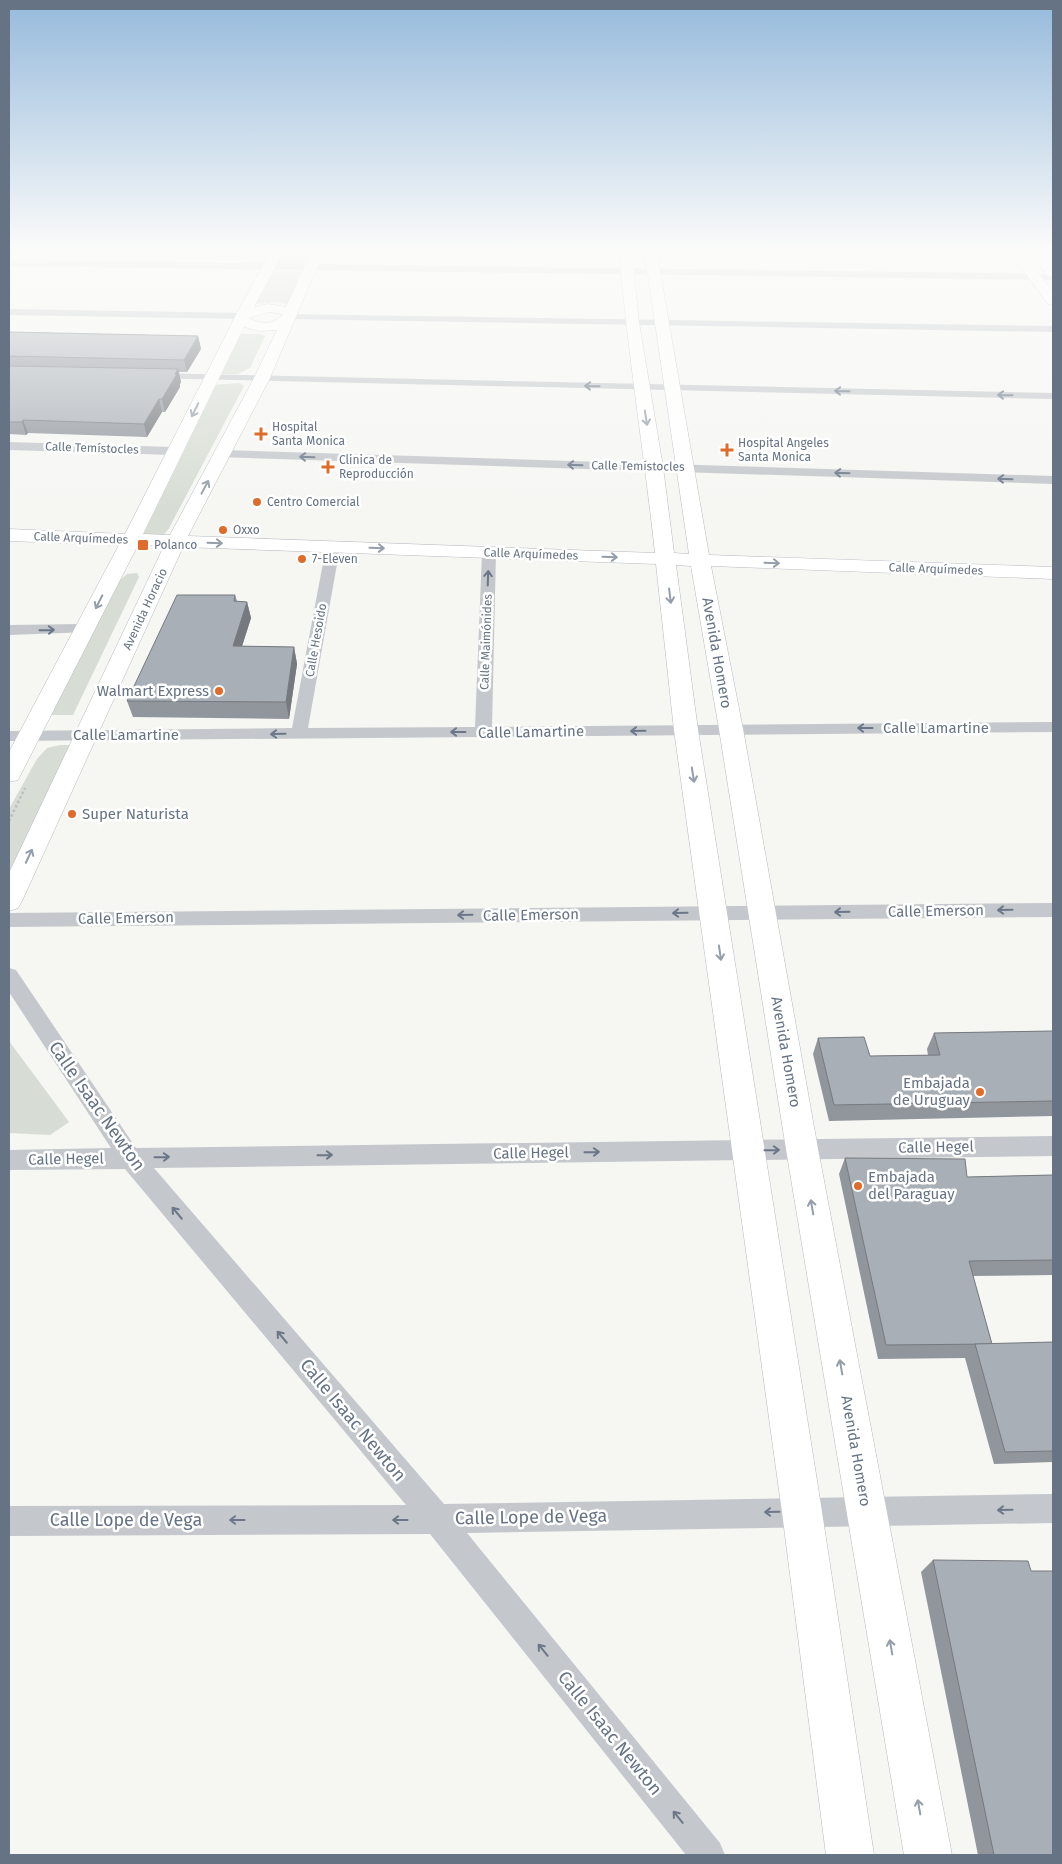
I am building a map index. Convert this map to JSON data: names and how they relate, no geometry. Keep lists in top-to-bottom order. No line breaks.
{"streets":{"street":["Calle Temístocles","Calle Arquímedes","Avenida Horacio","Calle Hesoido","Calle Maimónides","Avenida Homero","Calle Lamartine","Calle Emerson","Calle Isaac Newton","Calle Hegel","Calle Lope de Vega"]},"crossings":[["Calle Temístocles","Avenida Horacio"],["Calle Temístocles","Avenida Homero"],["Calle Arquímedes","Avenida Horacio"],["Calle Arquímedes","Calle Hesoido"],["Calle Arquímedes","Calle Maimónides"],["Calle Arquímedes","Avenida Homero"],["Avenida Horacio","Calle Lamartine"],["Calle Hesoido","Calle Lamartine"],["Calle Maimónides","Calle Lamartine"],["Avenida Homero","Calle Lamartine"],["Avenida Homero","Calle Emerson"],["Avenida Homero","Calle Hegel"],["Avenida Homero","Calle Lope de Vega"],["Calle Isaac Newton","Calle Hegel"],["Calle Isaac Newton","Calle Lope de Vega"]],"one_way":["Calle Maimónides","Calle Lamartine","Calle Emerson","Calle Isaac Newton","Calle Hegel","Calle Lope de Vega"],"places":{"health":["Hospital Santa Monica","Hospital Angeles Santa Monica","Clinica de Reproducción"],"other":["Centro Comercial","Oxxo","7-Eleven","Walmart Express","Super Naturista","Embajada de Uruguay","Embajada del Paraguay"],"transit":["Polanco"]}}
